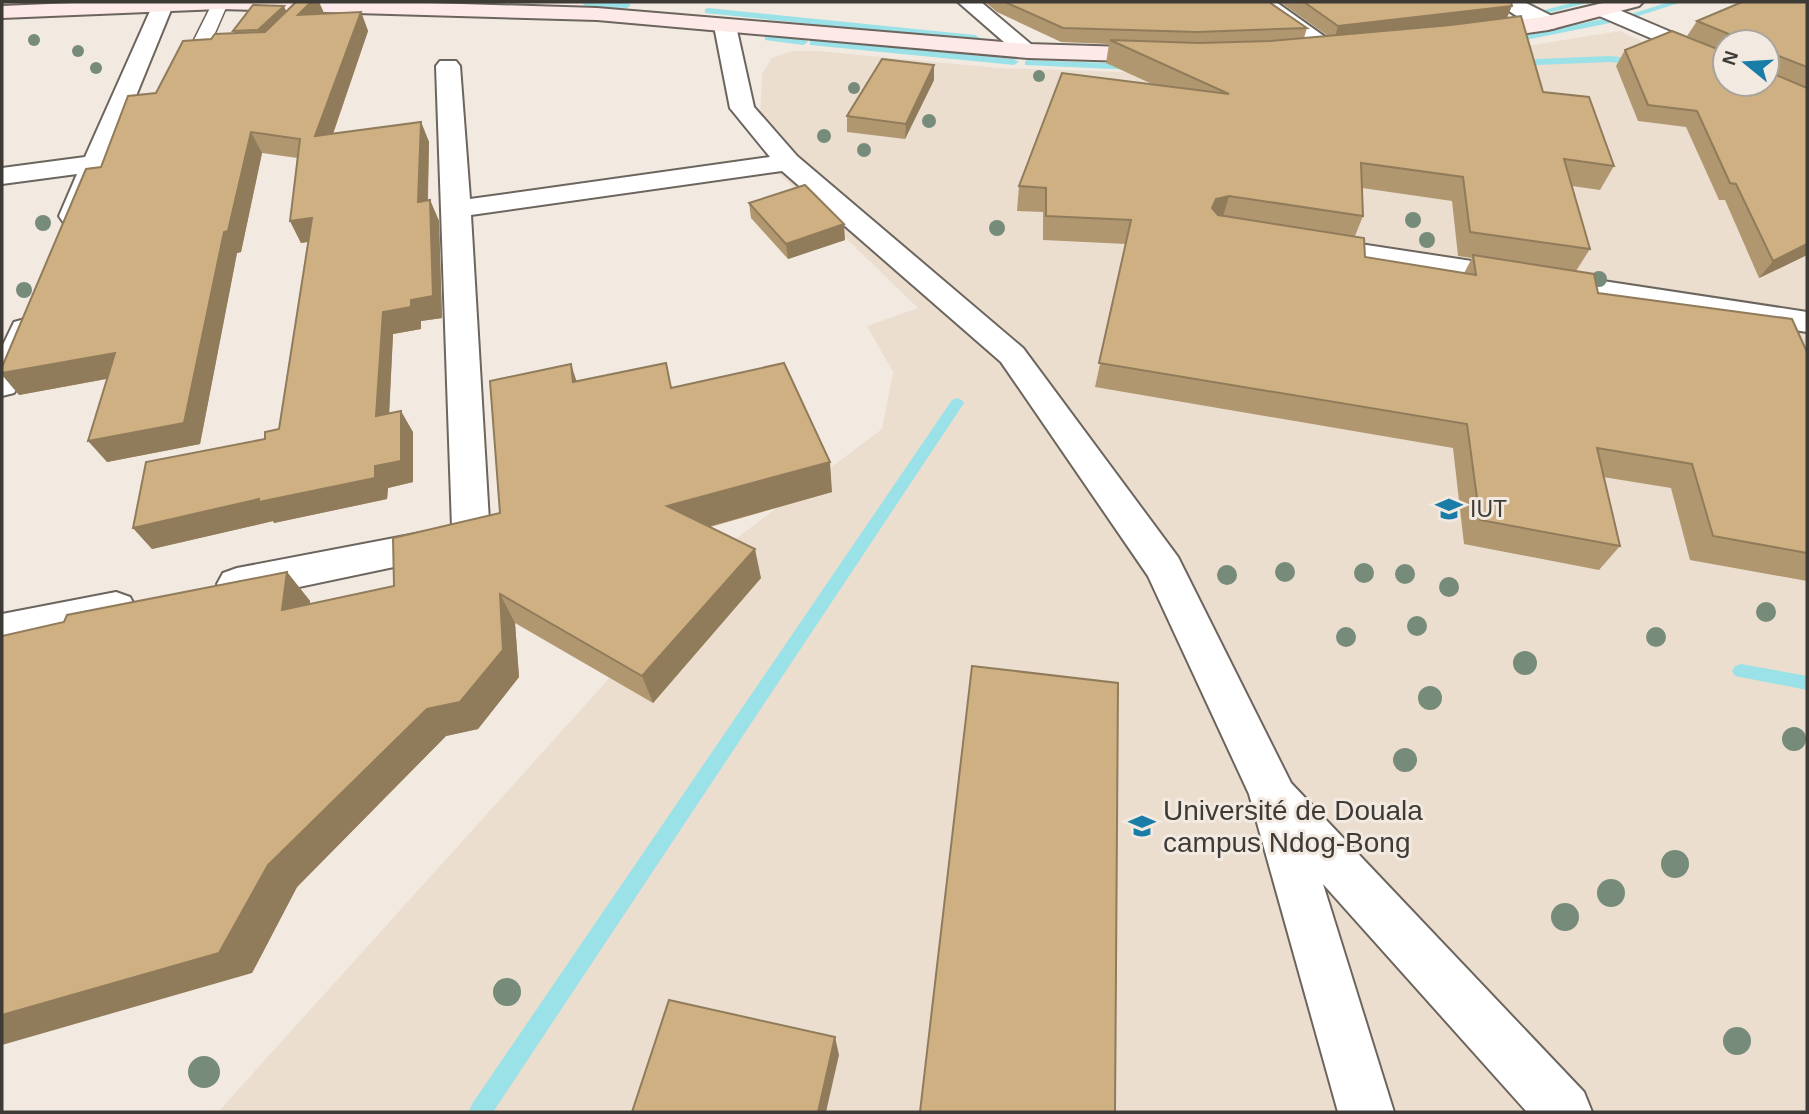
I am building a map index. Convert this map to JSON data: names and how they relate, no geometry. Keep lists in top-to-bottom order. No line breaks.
{"places":{"school or university":["IUT","Université de Douala campus Ndog-Bong"]},"north":"left"}
